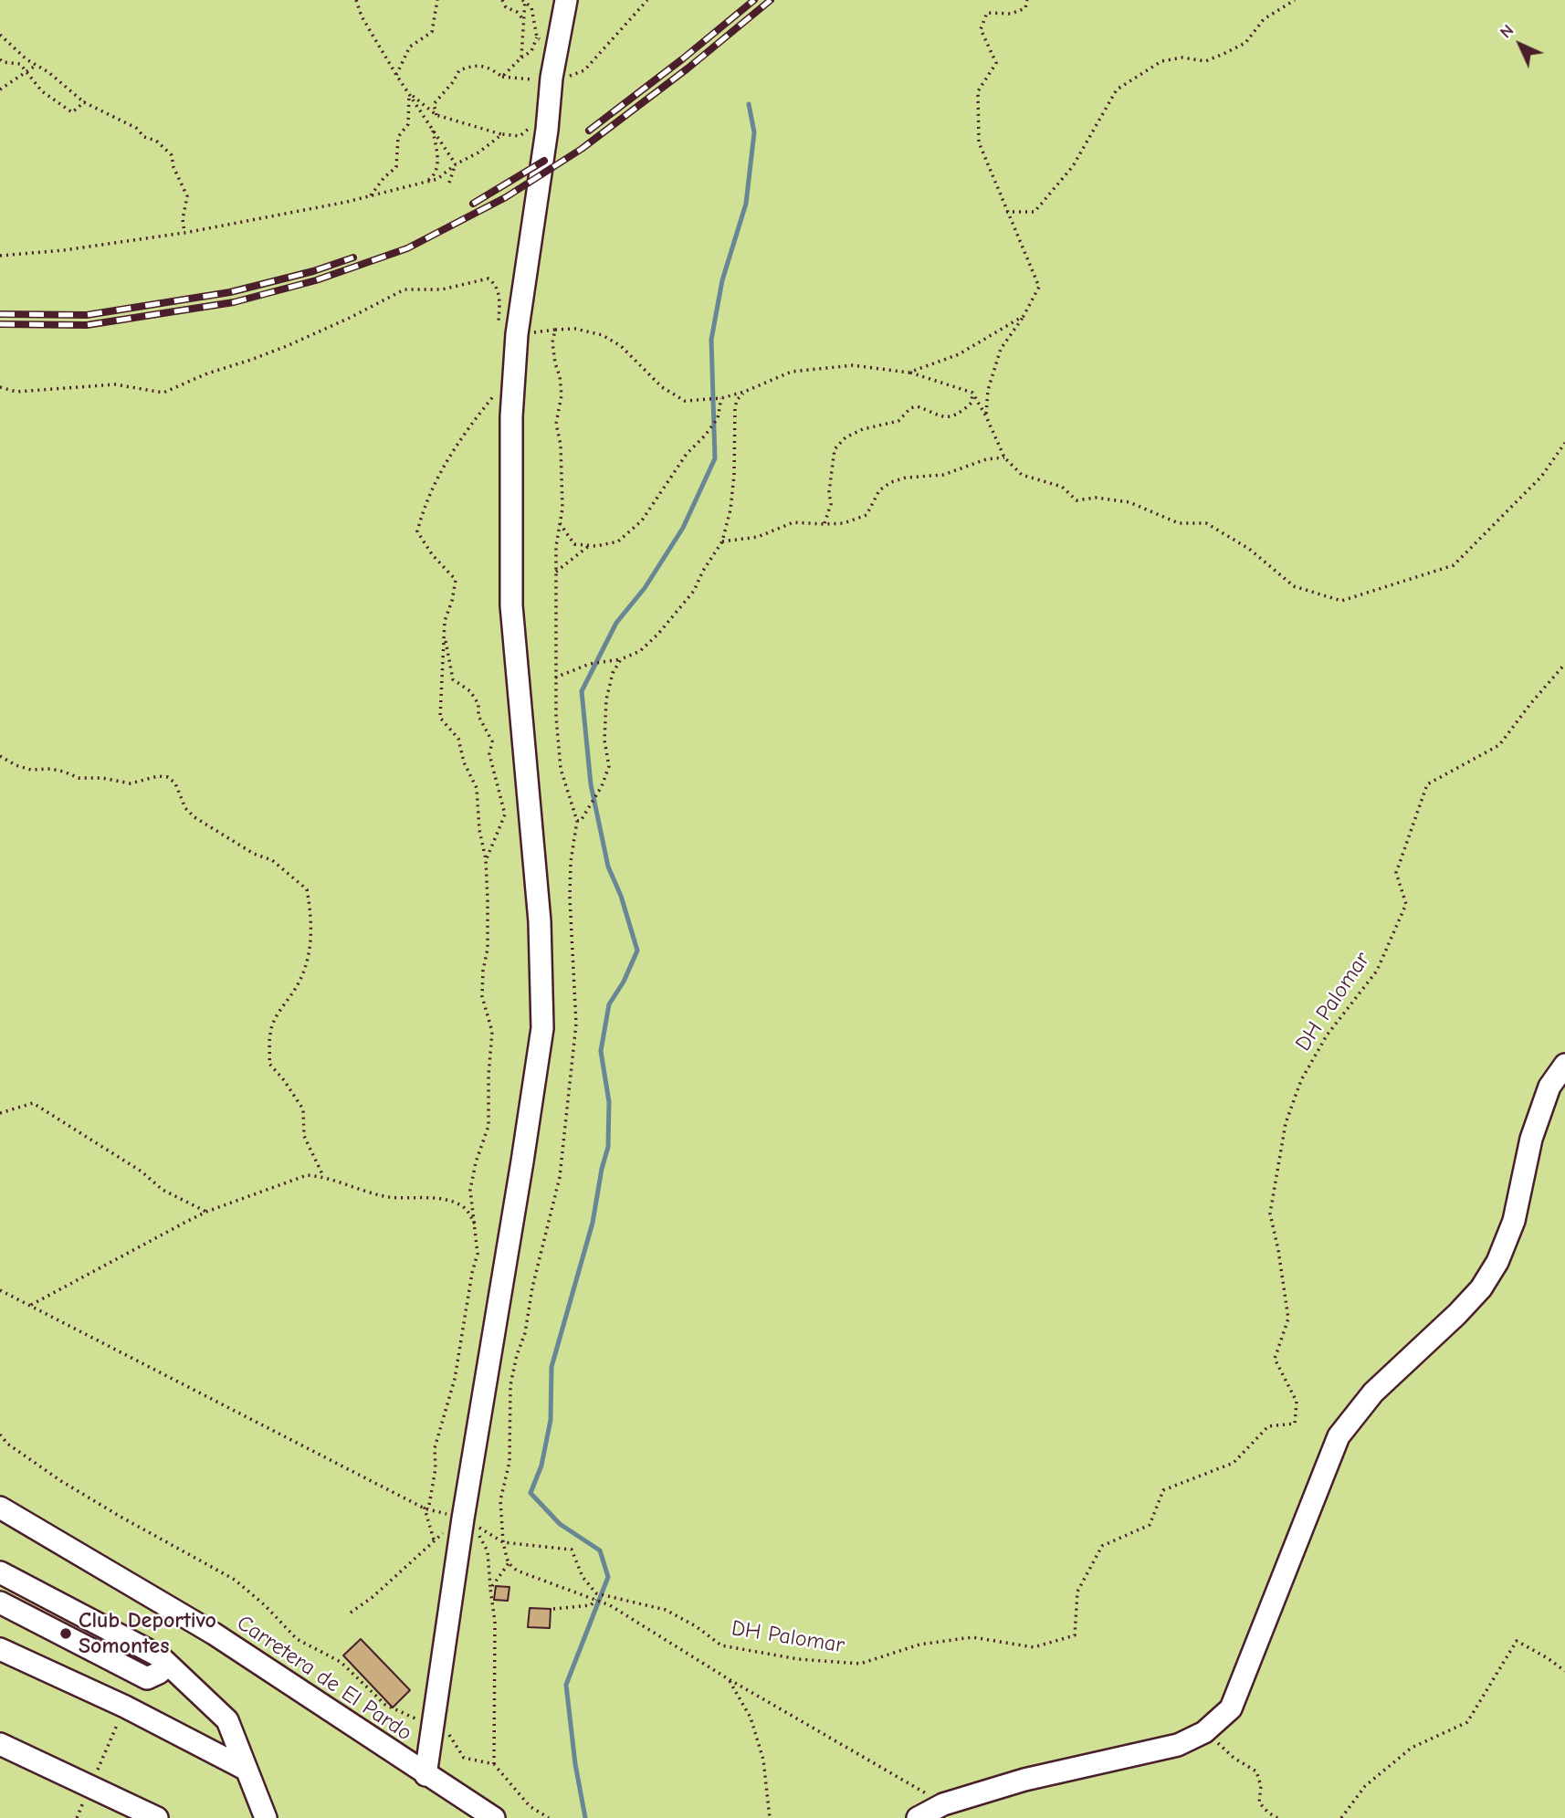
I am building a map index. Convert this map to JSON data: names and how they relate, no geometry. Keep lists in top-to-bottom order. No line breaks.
{"streets":{"street":["Carretera de El Pardo"],"path":["DH Palomar"]},"places":["Club Deportivo Somontes"],"north":"top left"}
